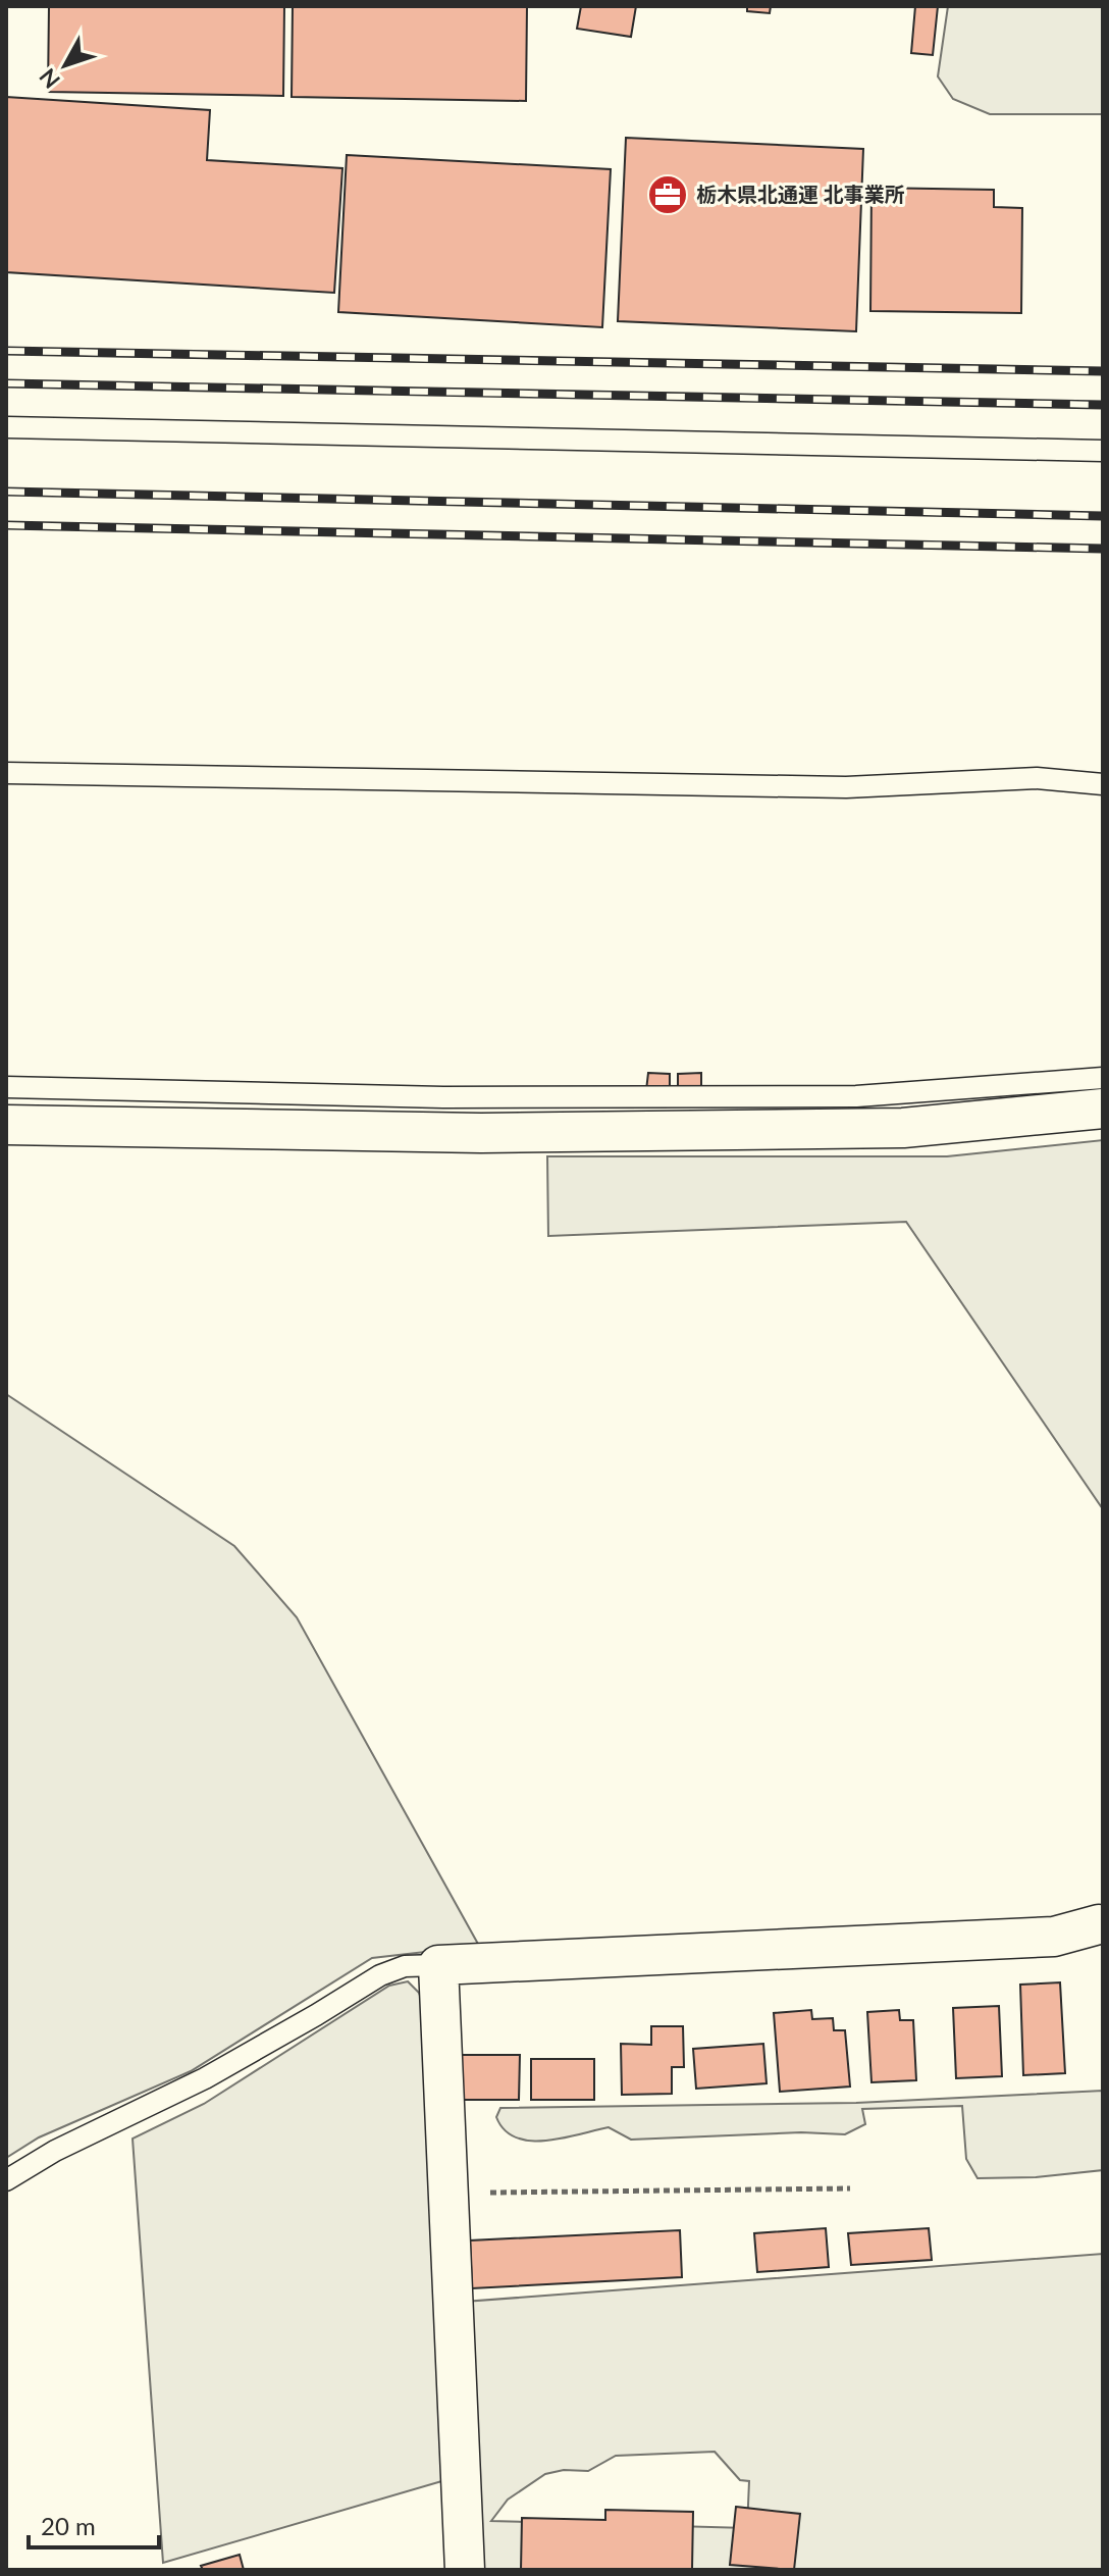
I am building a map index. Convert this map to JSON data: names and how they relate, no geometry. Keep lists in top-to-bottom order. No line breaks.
{"places":{"office":["栃木県北通運 北事業所"]},"scale_bar":"20 m","north":"bottom left"}
